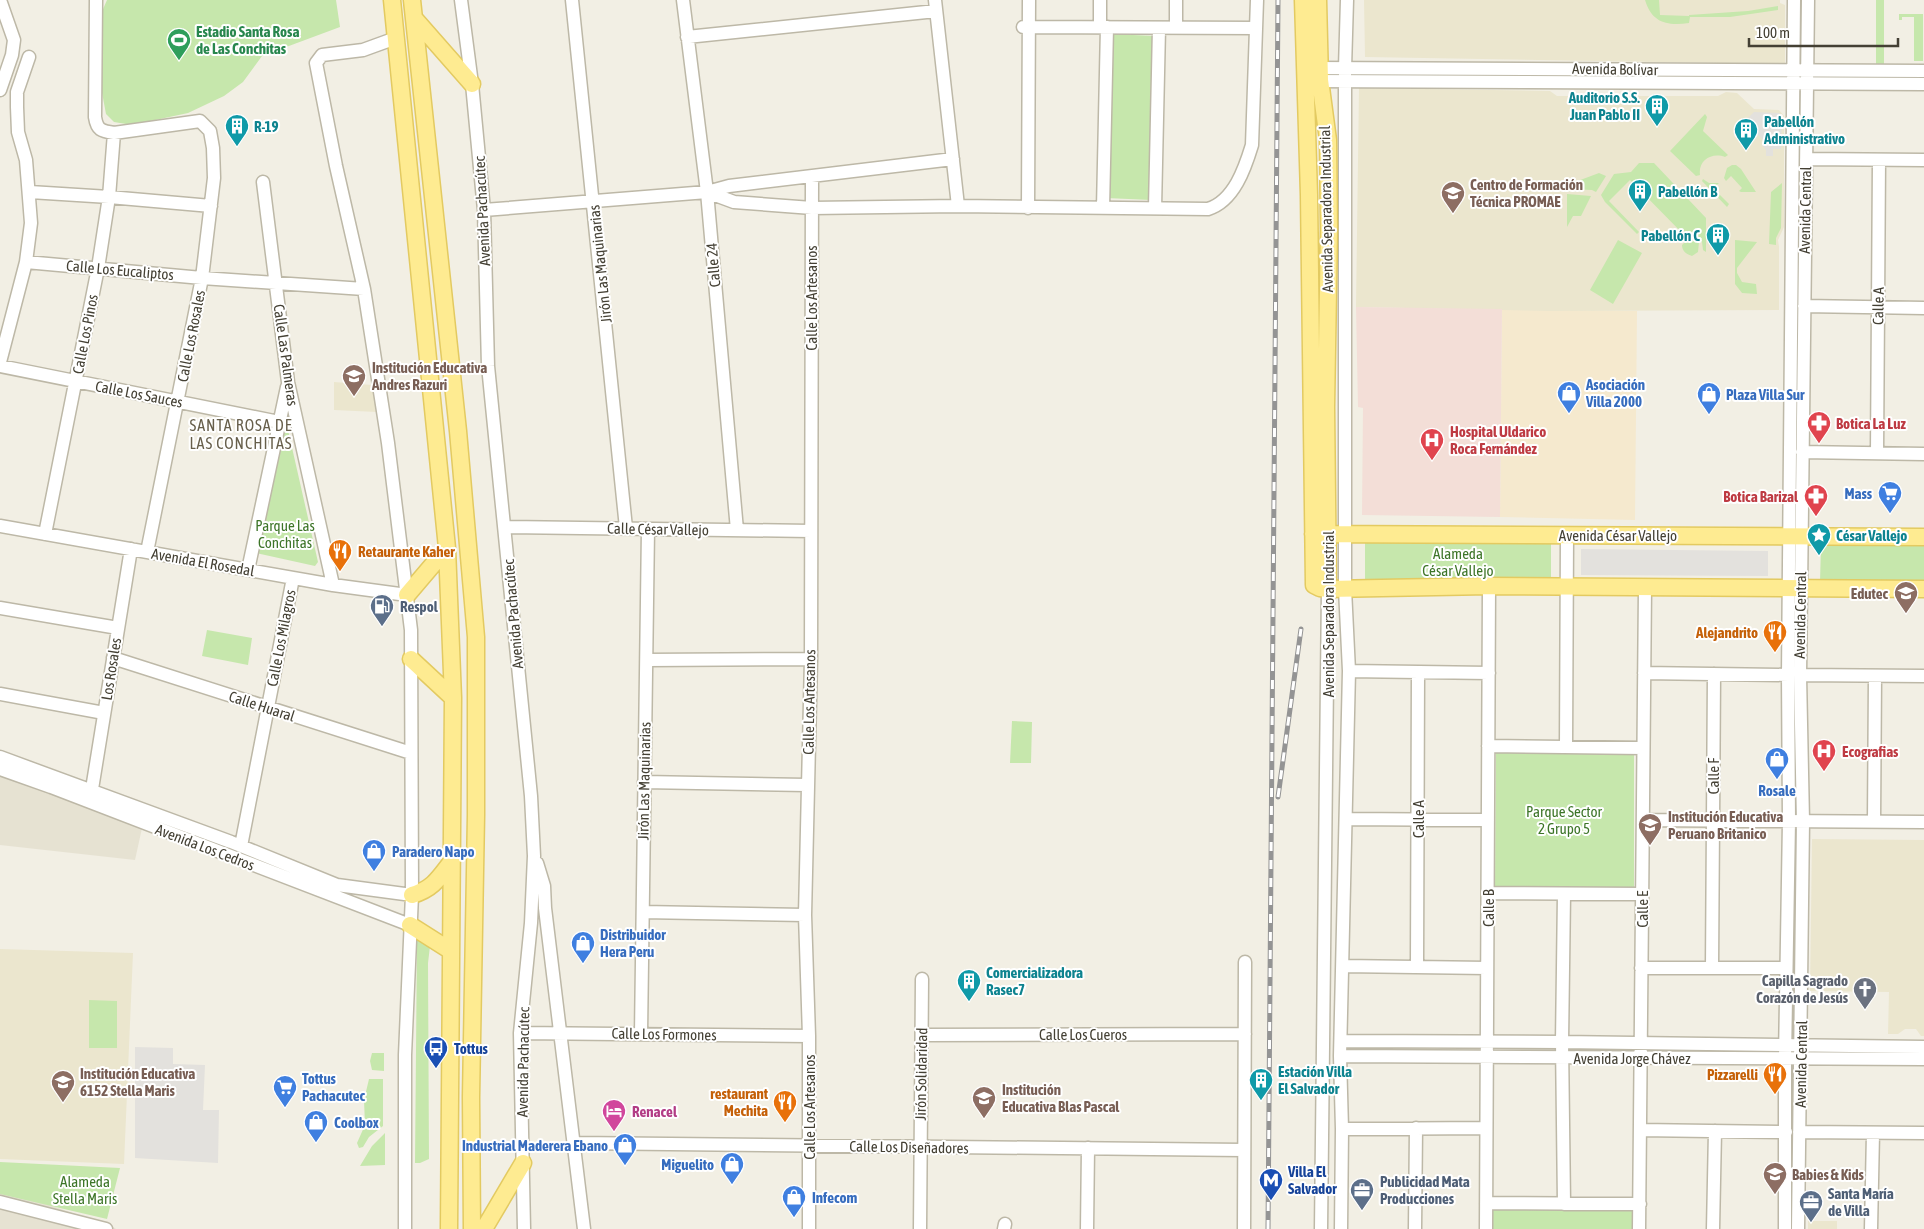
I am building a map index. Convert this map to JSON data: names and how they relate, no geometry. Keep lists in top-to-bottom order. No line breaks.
{"streets":{"main road":["Avenida Separadora Industrial","Avenida César Vallejo"],"street":["Avenida Bolívar","Avenida Central","Avenida Pachacútec","Jirón Las Maquinarias","Calle 24","Calle Los Eucaliptos","Calle Los Artesanos","Calle A","Calle Los Pinos","Calle Los Rosales","Calle Las Palmeras","Calle Los Sauces","Calle César Vallejo","Avenida El Rosedal","Calle Los Milagros","Los Rosales","Calle Huaral","Calle F","Avenida Los Cedros","Calle B","Calle E","Calle Los Formones","Calle Los Cueros","Avenida Jorge Chávez","Jirón Solidaridad","Calle Los Diseñadores"]},"crossings":[["Avenida Bolívar","Avenida Separadora Industrial"],["Avenida Bolívar","Avenida Central"],["Avenida Separadora Industrial","Avenida César Vallejo"],["Avenida Separadora Industrial","Avenida Jorge Chávez"],["Avenida Central","Avenida César Vallejo"],["Avenida Central","Avenida Jorge Chávez"],["Avenida Pachacútec","Calle César Vallejo"],["Avenida Pachacútec","Calle Los Formones"],["Jirón Las Maquinarias","Calle César Vallejo"],["Jirón Las Maquinarias","Calle Los Formones"],["Calle 24","Calle César Vallejo"],["Calle Los Eucaliptos","Calle Los Pinos"],["Calle Los Eucaliptos","Calle Los Rosales"],["Calle Los Eucaliptos","Calle Las Palmeras"],["Calle Los Artesanos","Calle César Vallejo"],["Calle Los Artesanos","Calle Los Formones"],["Calle Los Artesanos","Calle Los Diseñadores"],["Calle Los Pinos","Calle Los Rosales"],["Calle Los Pinos","Calle Los Sauces"],["Calle Los Pinos","Avenida El Rosedal"],["Calle Los Rosales","Calle Los Sauces"],["Calle Los Rosales","Avenida El Rosedal"],["Calle Las Palmeras","Avenida El Rosedal"],["Avenida El Rosedal","Calle Los Milagros"],["Avenida El Rosedal","Los Rosales"],["Calle Los Milagros","Calle Huaral"],["Calle Los Milagros","Avenida Los Cedros"],["Los Rosales","Calle Huaral"],["Los Rosales","Avenida Los Cedros"],["Calle B","Avenida Jorge Chávez"],["Calle E","Avenida Jorge Chávez"],["Calle Los Cueros","Jirón Solidaridad"],["Jirón Solidaridad","Calle Los Diseñadores"]],"districts":["SANTA ROSA DE LAS CONCHITAS"],"parks":["Parque Las Conchitas","Alameda César Vallejo","Parque Sector 2 Grupo 5","Alameda Stella Maris"],"places":{"sports":["Estadio Santa Rosa de Las Conchitas"],"building":["Auditorio S.S. Juan Pablo II","R-19","Pabellón Administrativo","Pabellón B","Pabellón C","Comercializadora Rasec7","Estación Villa El Salvador"],"school or university":["Centro de Formación Técnica PROMAE","Institución Educativa Andres Razuri","Edutec","Institución Educativa Peruano Britanico","Institución Educativa 6152 Stella Maris","Institución Educativa Blas Pascal","Babies & Kids"],"shop":["Asociación Villa 2000","Plaza Villa Sur","Rosale","Paradero Napo","Distribuidor Hera Peru","Coolbox","Industrial Maderera Ebano","Miguelito","Infecom"],"pharmacy":["Botica La Luz","Botica Barizal"],"hospital":["Hospital Uldarico Roca Fernández","Ecografias"],"supermarket":["Mass","Tottus Pachacutec"],"place":["César Vallejo"],"restaurant":["Retaurante Kaher","Alejandrito","Pizzarelli","restaurant Mechita"],"fuel station":["Respol"],"church":["Capilla Sagrado Corazón de Jesús"],"bus stop":["Tottus"],"hotel":["Renacel"],"metro station":["Villa El Salvador"],"office":["Publicidad Mata Producciones","Santa María de Villa"]},"scale_bar":"100 m"}
